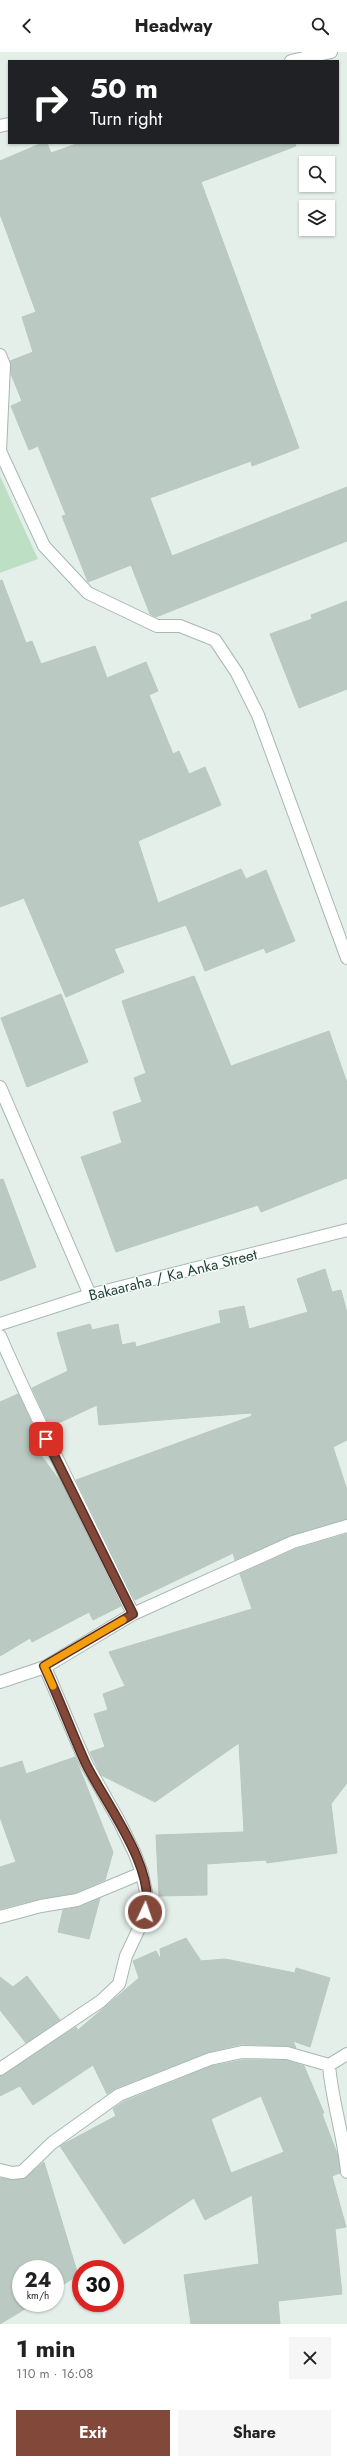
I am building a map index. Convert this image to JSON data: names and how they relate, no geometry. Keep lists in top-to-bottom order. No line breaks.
{"streets":{"street":["Bakaaraha / Ka Anka Street"]},"page":{"header":"Headway","turn":["50 m","Turn right"],"speed":"24 km/h","limit":"30","heading":["1 min","110 m · 16:08"],"buttons":["Exit","Share"]}}
